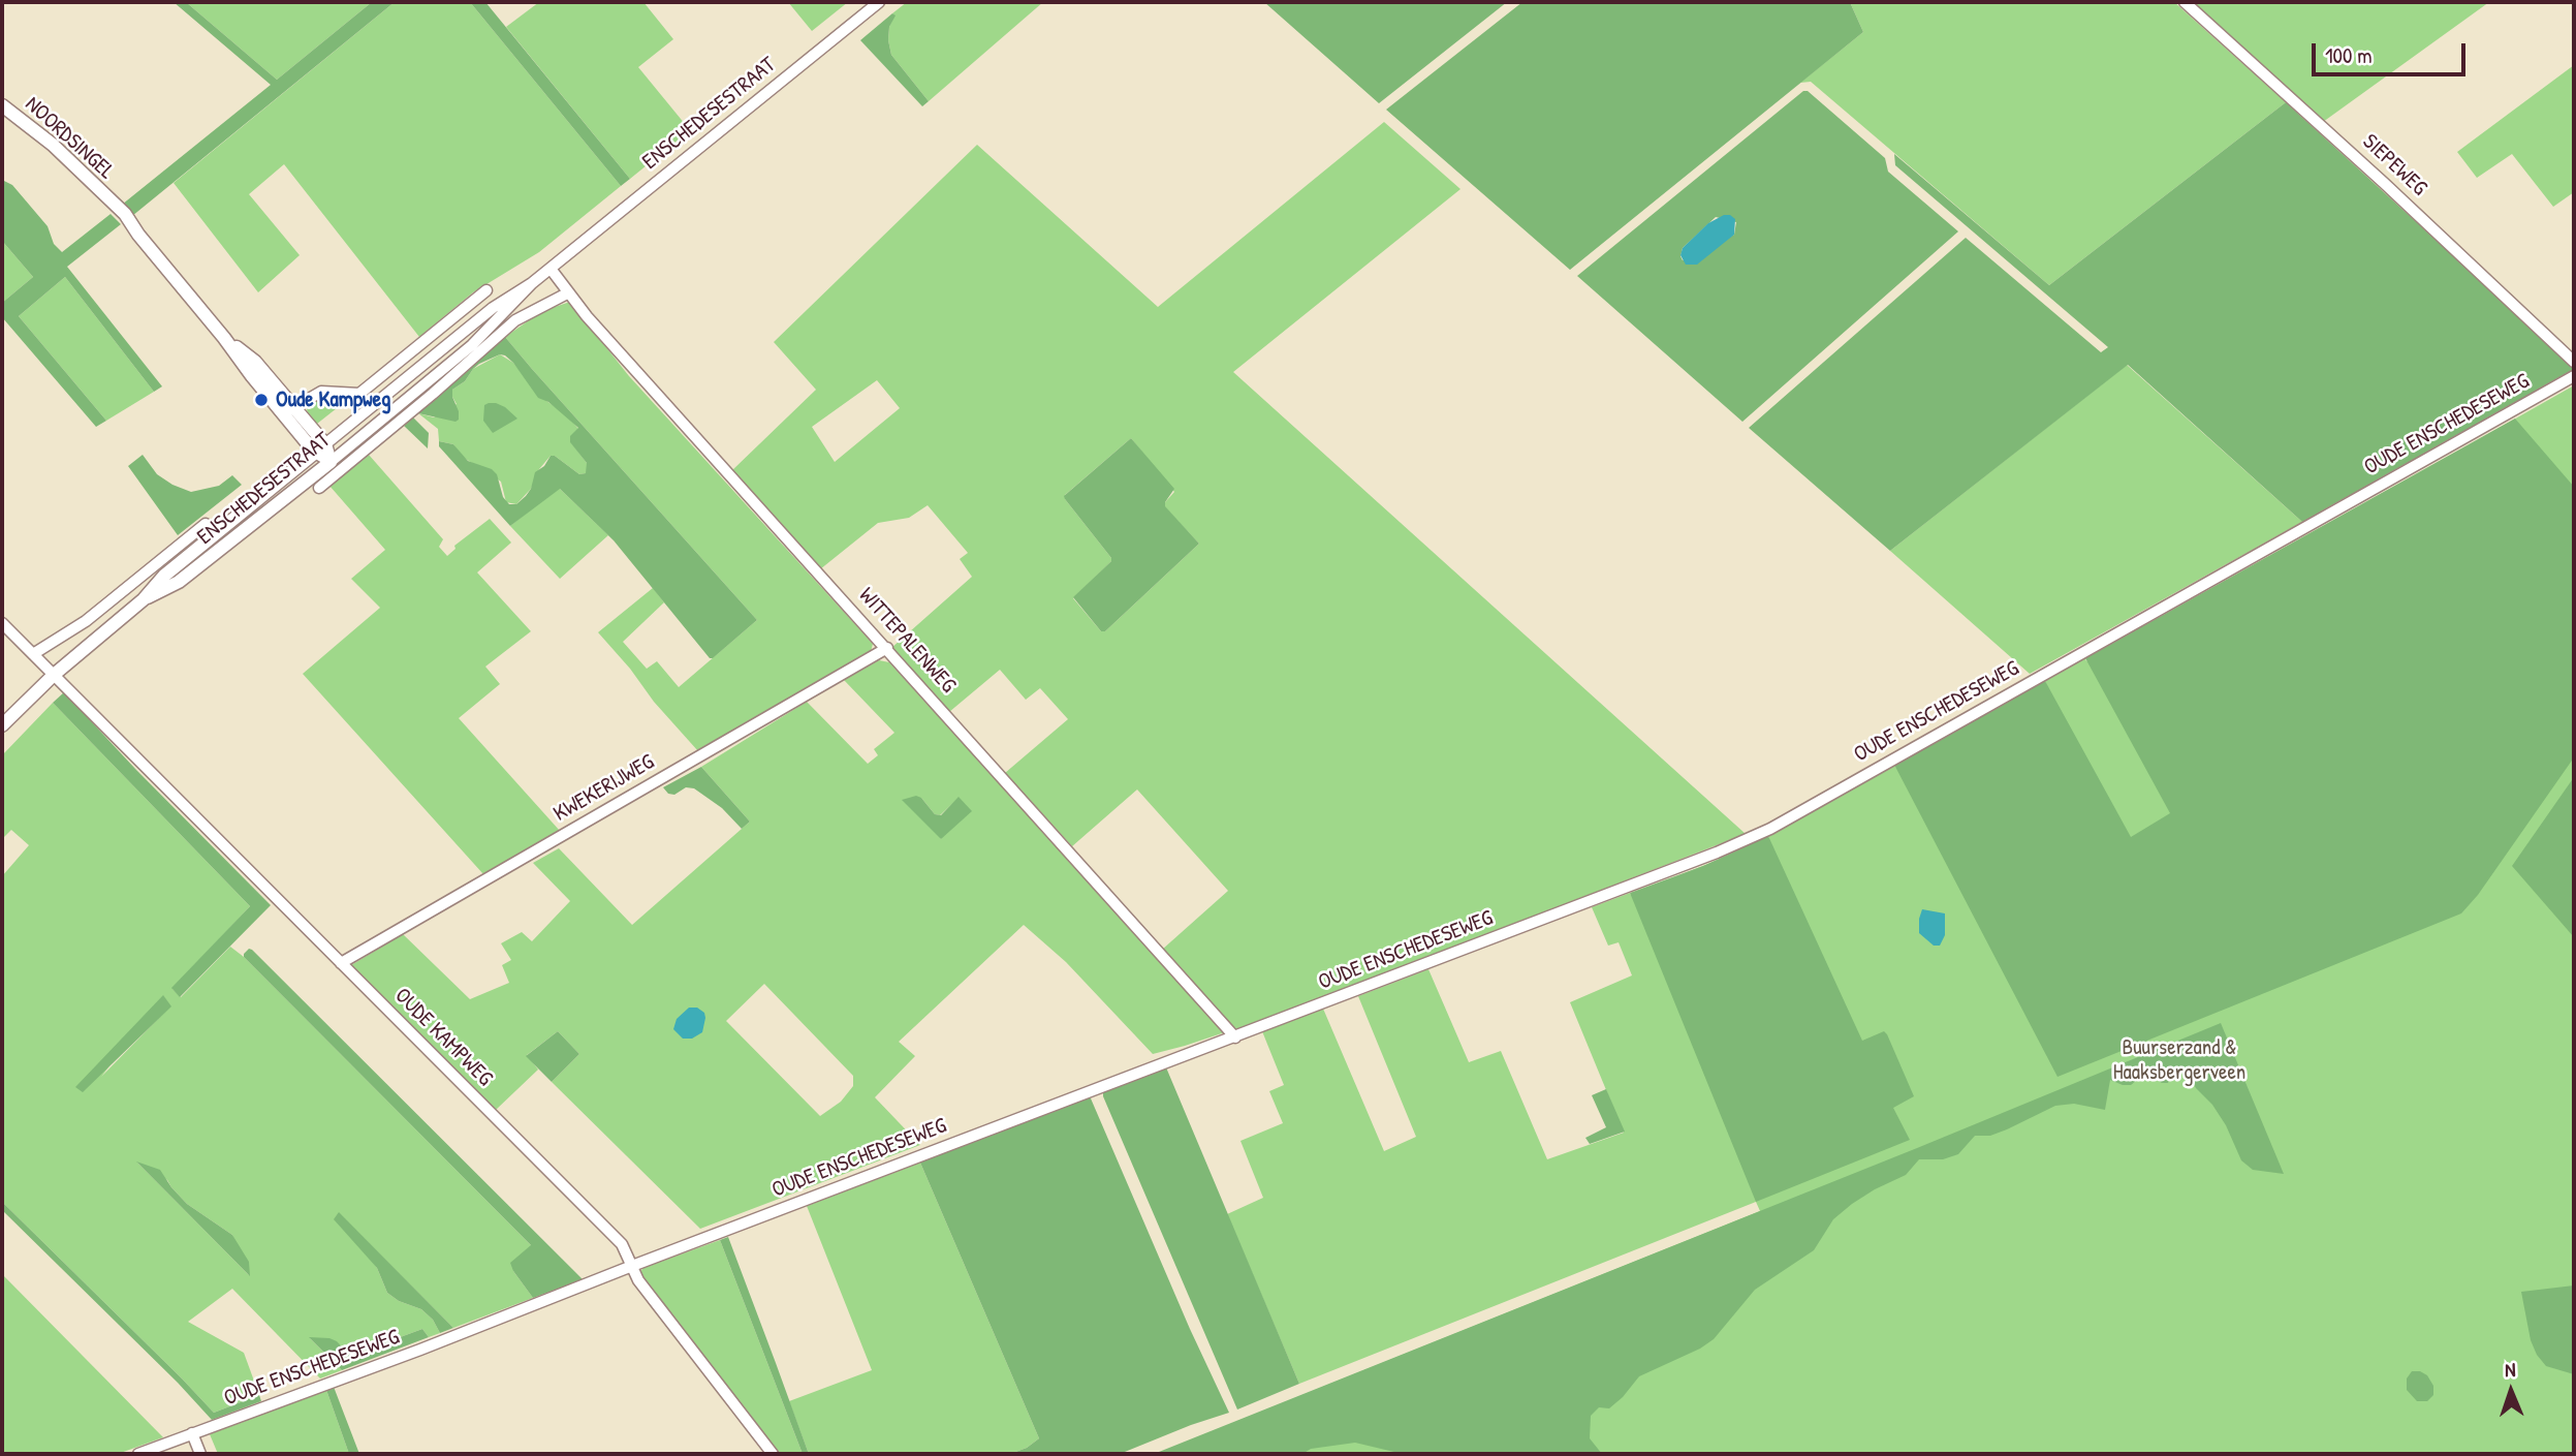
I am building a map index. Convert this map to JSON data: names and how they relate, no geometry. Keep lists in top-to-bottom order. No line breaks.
{"streets":{"main road":["ENSCHEDESESTRAAT","NOORDSINGEL"],"street":["SIEPEWEG","OUDE ENSCHEDESEWEG","WITTEPALENWEG","KWEKERIJWEG","OUDE KAMPWEG"]},"crossings":[["ENSCHEDESESTRAAT","NOORDSINGEL"],["ENSCHEDESESTRAAT","WITTEPALENWEG"],["ENSCHEDESESTRAAT","OUDE KAMPWEG"],["OUDE ENSCHEDESEWEG","WITTEPALENWEG"],["OUDE ENSCHEDESEWEG","OUDE KAMPWEG"],["WITTEPALENWEG","KWEKERIJWEG"],["KWEKERIJWEG","OUDE KAMPWEG"]],"parks":["Buurserzand & Haaksbergerveen"],"places":["Oude Kampweg"],"scale_bar":"100 m","north":"top"}
